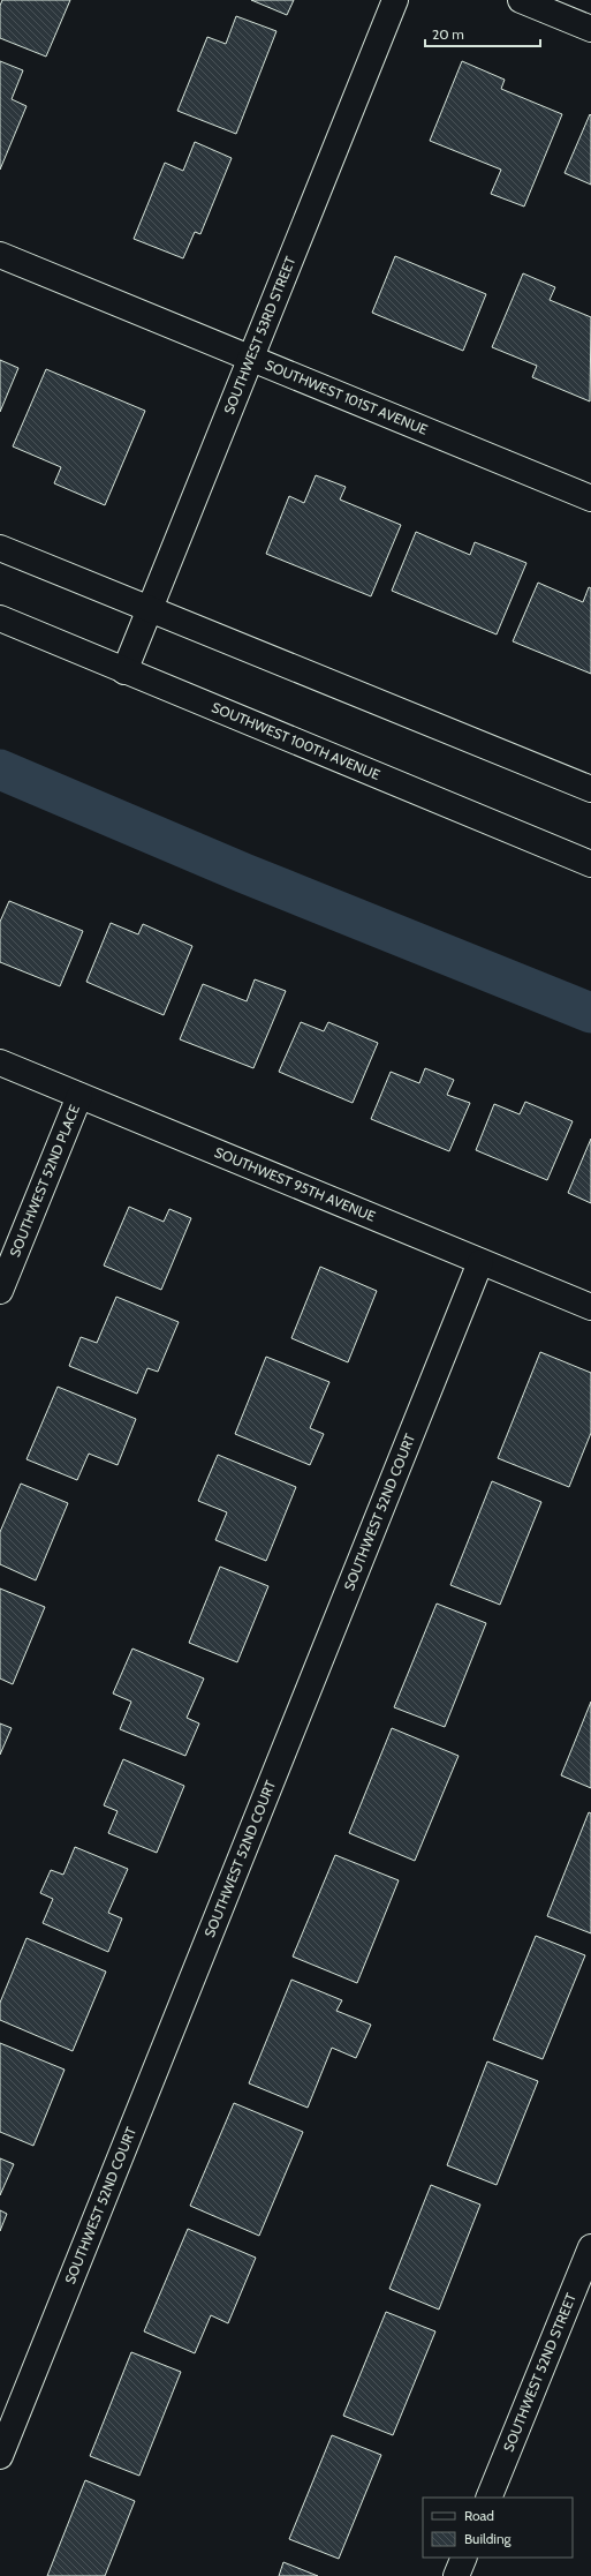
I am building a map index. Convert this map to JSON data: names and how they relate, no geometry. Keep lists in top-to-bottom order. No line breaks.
{"streets":{"street":["SOUTHWEST 53RD STREET","SOUTHWEST 101ST AVENUE","SOUTHWEST 100TH AVENUE","SOUTHWEST 52ND PLACE","SOUTHWEST 95TH AVENUE","SOUTHWEST 52ND COURT","SOUTHWEST 52ND STREET"]},"crossings":[["SOUTHWEST 53RD STREET","SOUTHWEST 101ST AVENUE"],["SOUTHWEST 53RD STREET","SOUTHWEST 100TH AVENUE"],["SOUTHWEST 52ND PLACE","SOUTHWEST 95TH AVENUE"],["SOUTHWEST 95TH AVENUE","SOUTHWEST 52ND COURT"]],"legend":["Road","Building"],"scale_bar":"20 m"}
